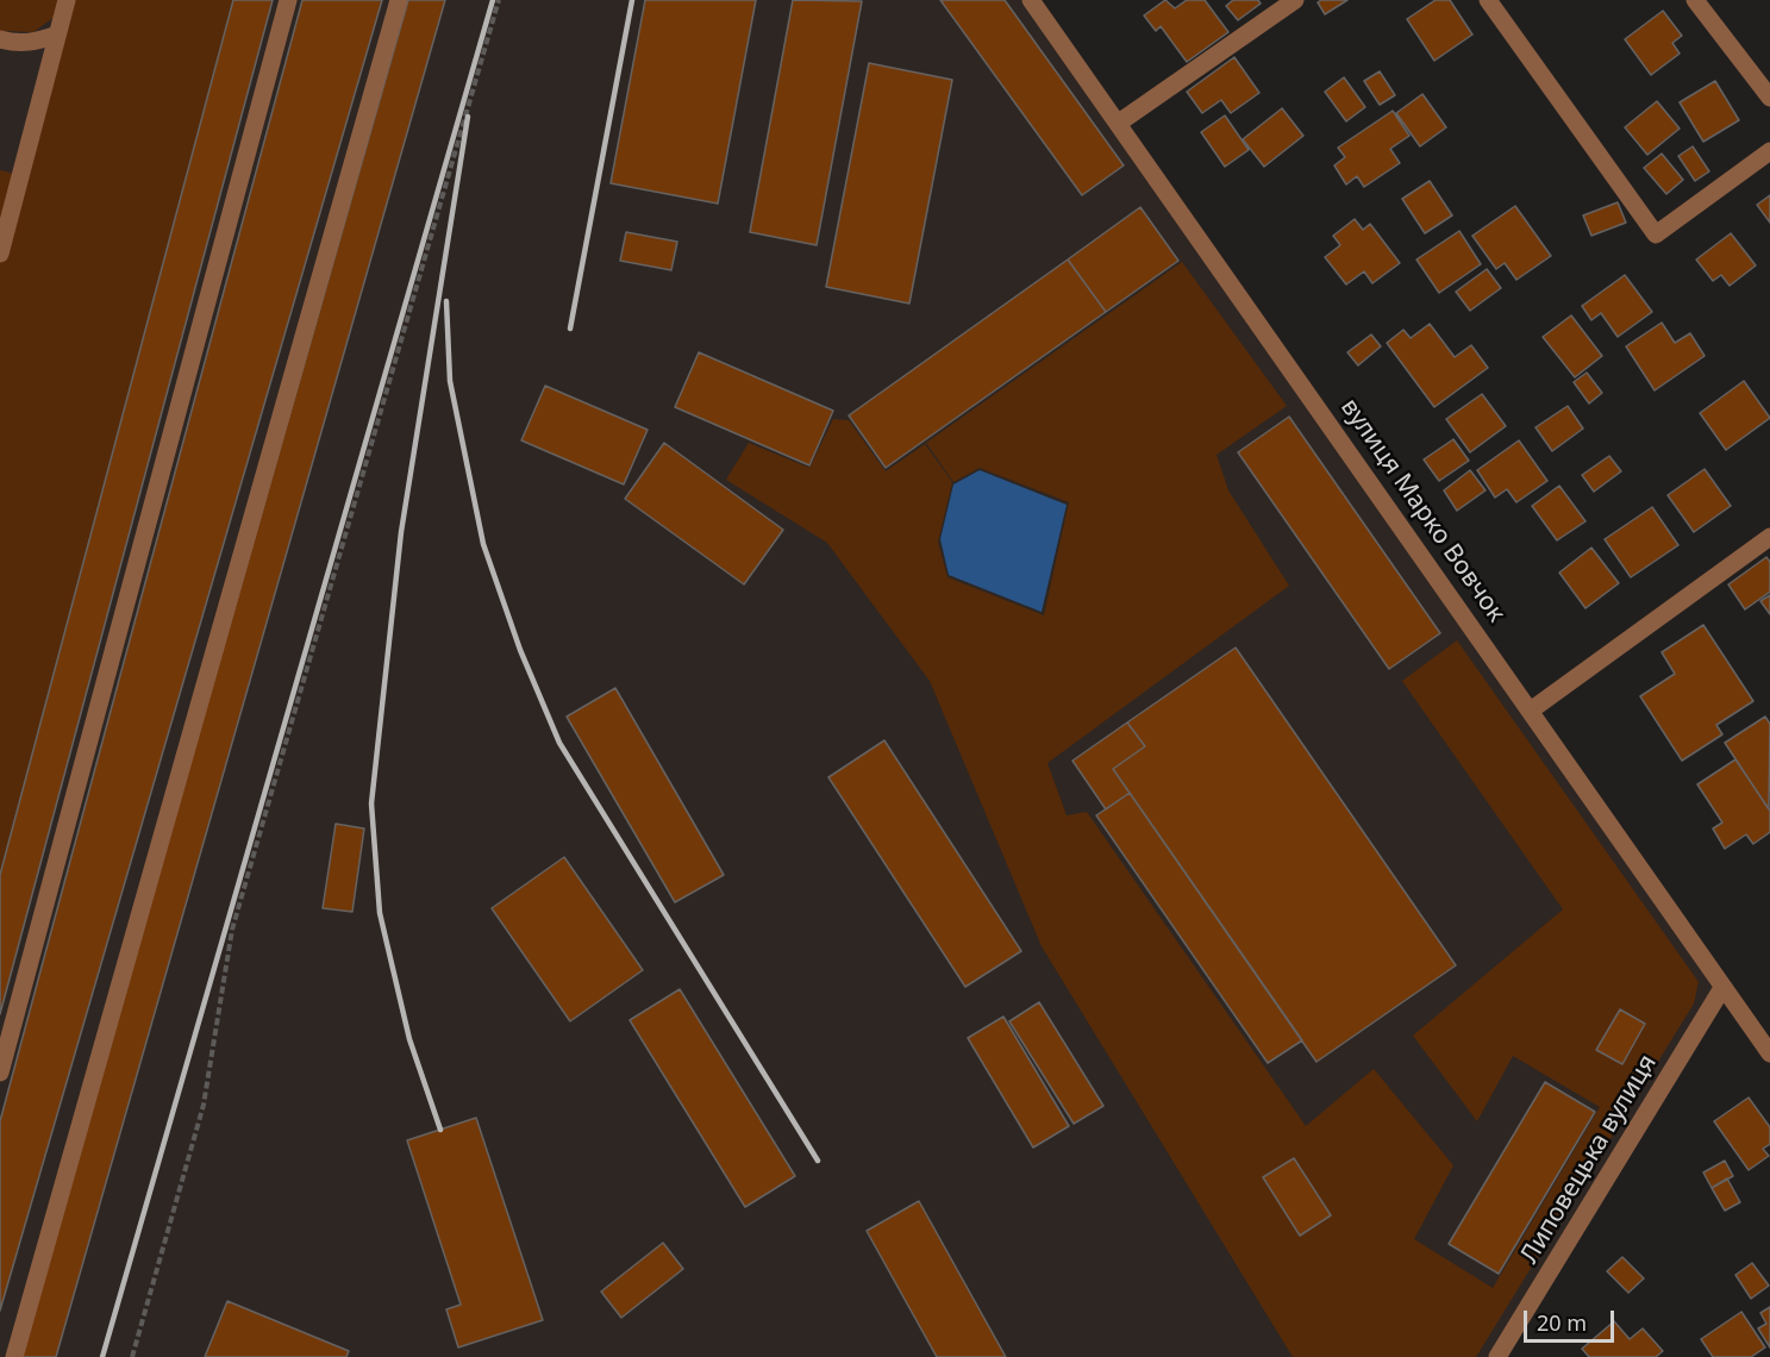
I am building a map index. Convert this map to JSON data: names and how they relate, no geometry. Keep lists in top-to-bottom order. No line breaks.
{"streets":{"street":["вулиця Марко Вовчок","Липовецька вулиця"]},"crossings":[["вулиця Марко Вовчок","Липовецька вулиця"]],"scale_bar":"20 m"}
